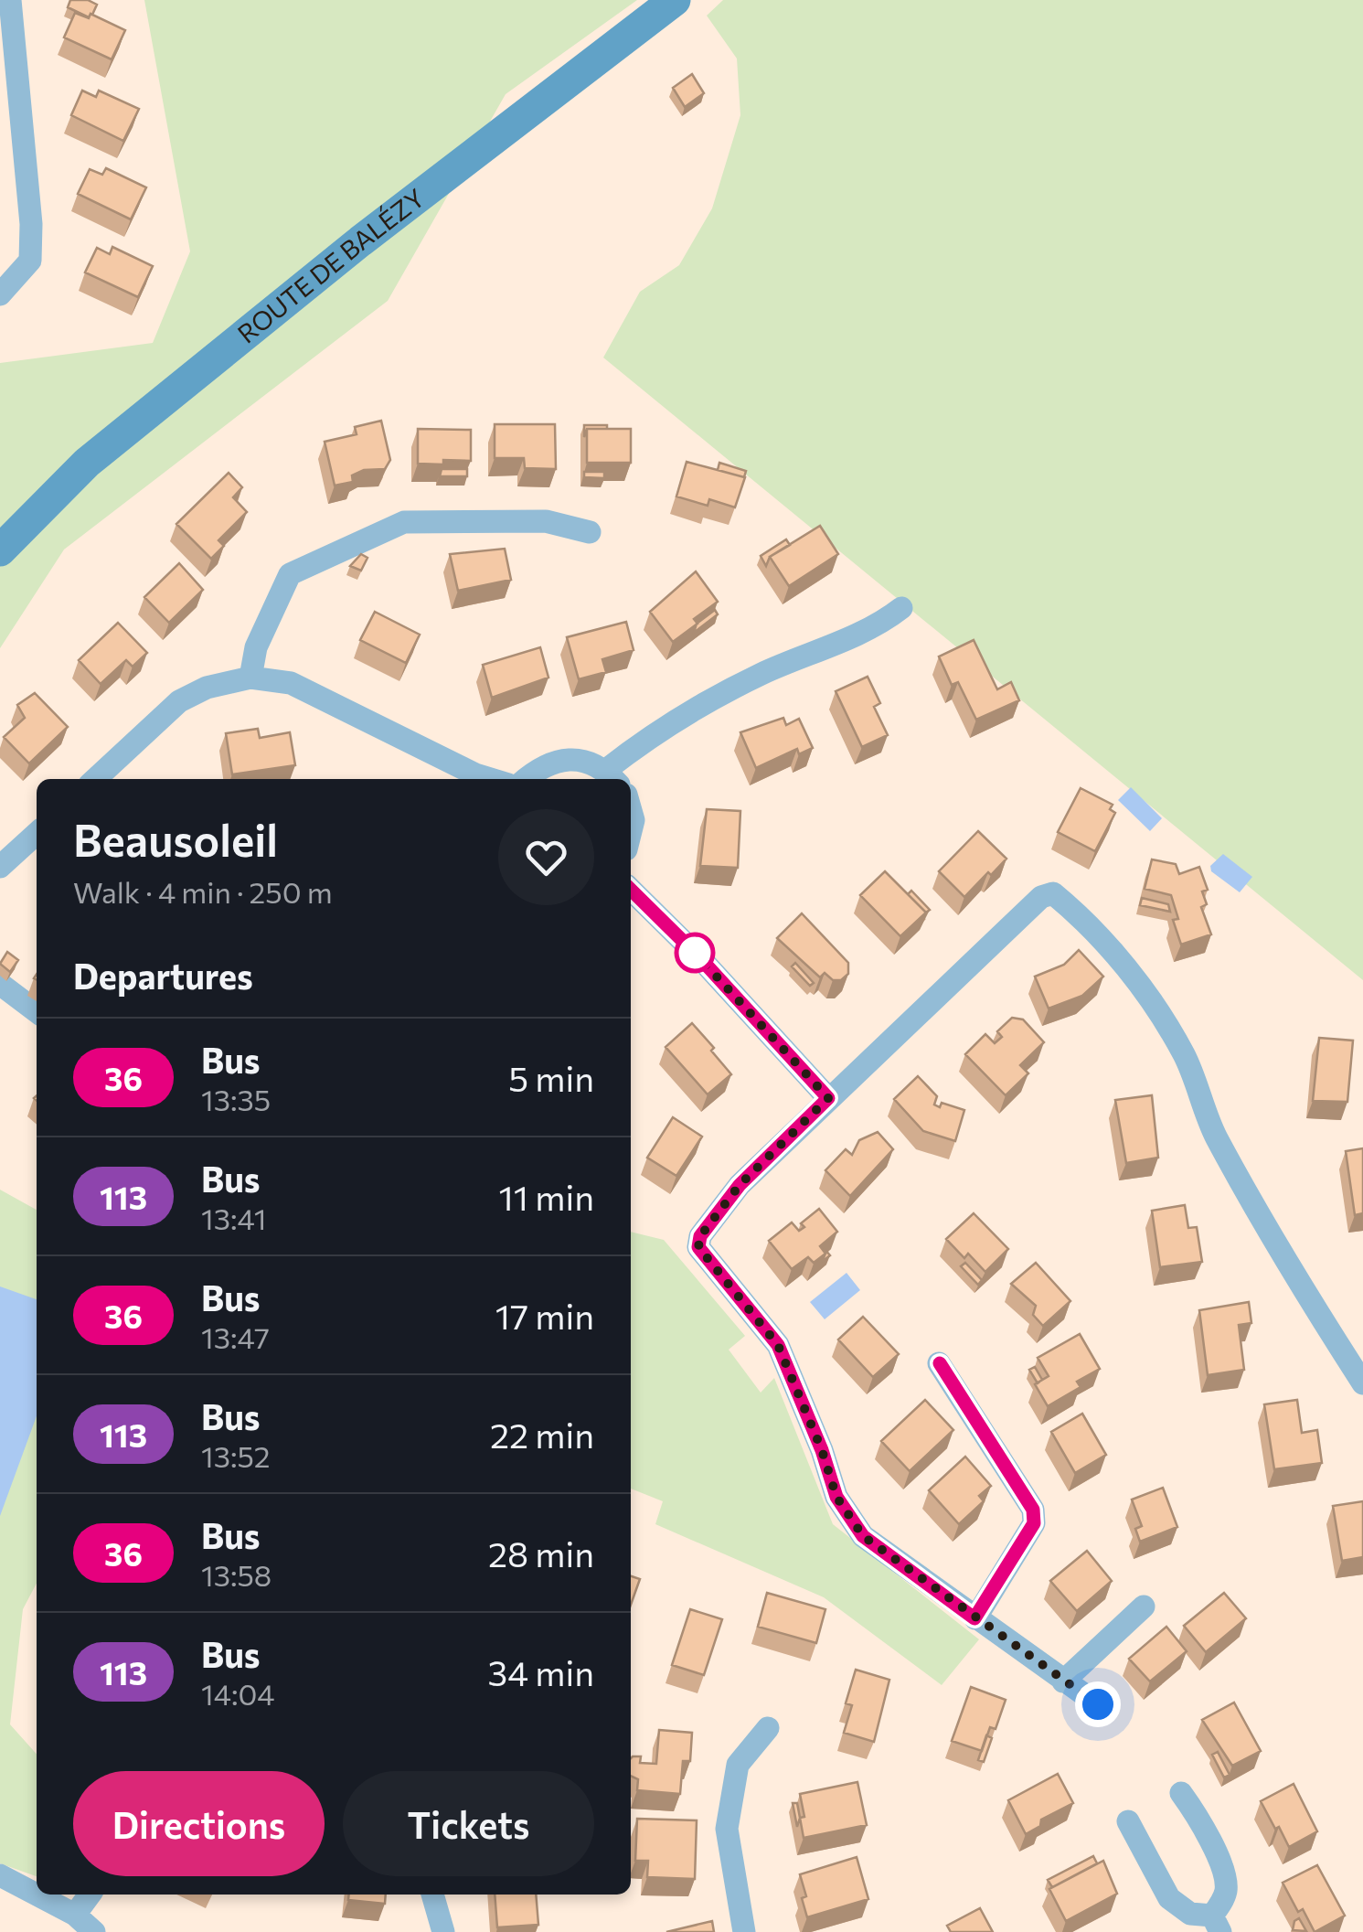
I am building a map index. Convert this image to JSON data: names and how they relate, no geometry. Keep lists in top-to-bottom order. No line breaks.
{"streets":{"main road":["ROUTE DE BALÉZY"]},"lines":["bus line 36"],"page":{"heading":[["Beausoleil","Walk · 4 min · 250 m"],"Departures"],"list":[{"mark":"36","name":"Bus","note":"13:35","value":"5 min"},{"mark":"113","name":"Bus","note":"13:41","value":"11 min"},{"mark":"36","name":"Bus","note":"13:47","value":"17 min"},{"mark":"113","name":"Bus","note":"13:52","value":"22 min"},{"mark":"36","name":"Bus","note":"13:58","value":"28 min"},{"mark":"113","name":"Bus","note":"14:04","value":"34 min"}],"buttons":["Directions","Tickets"]}}
